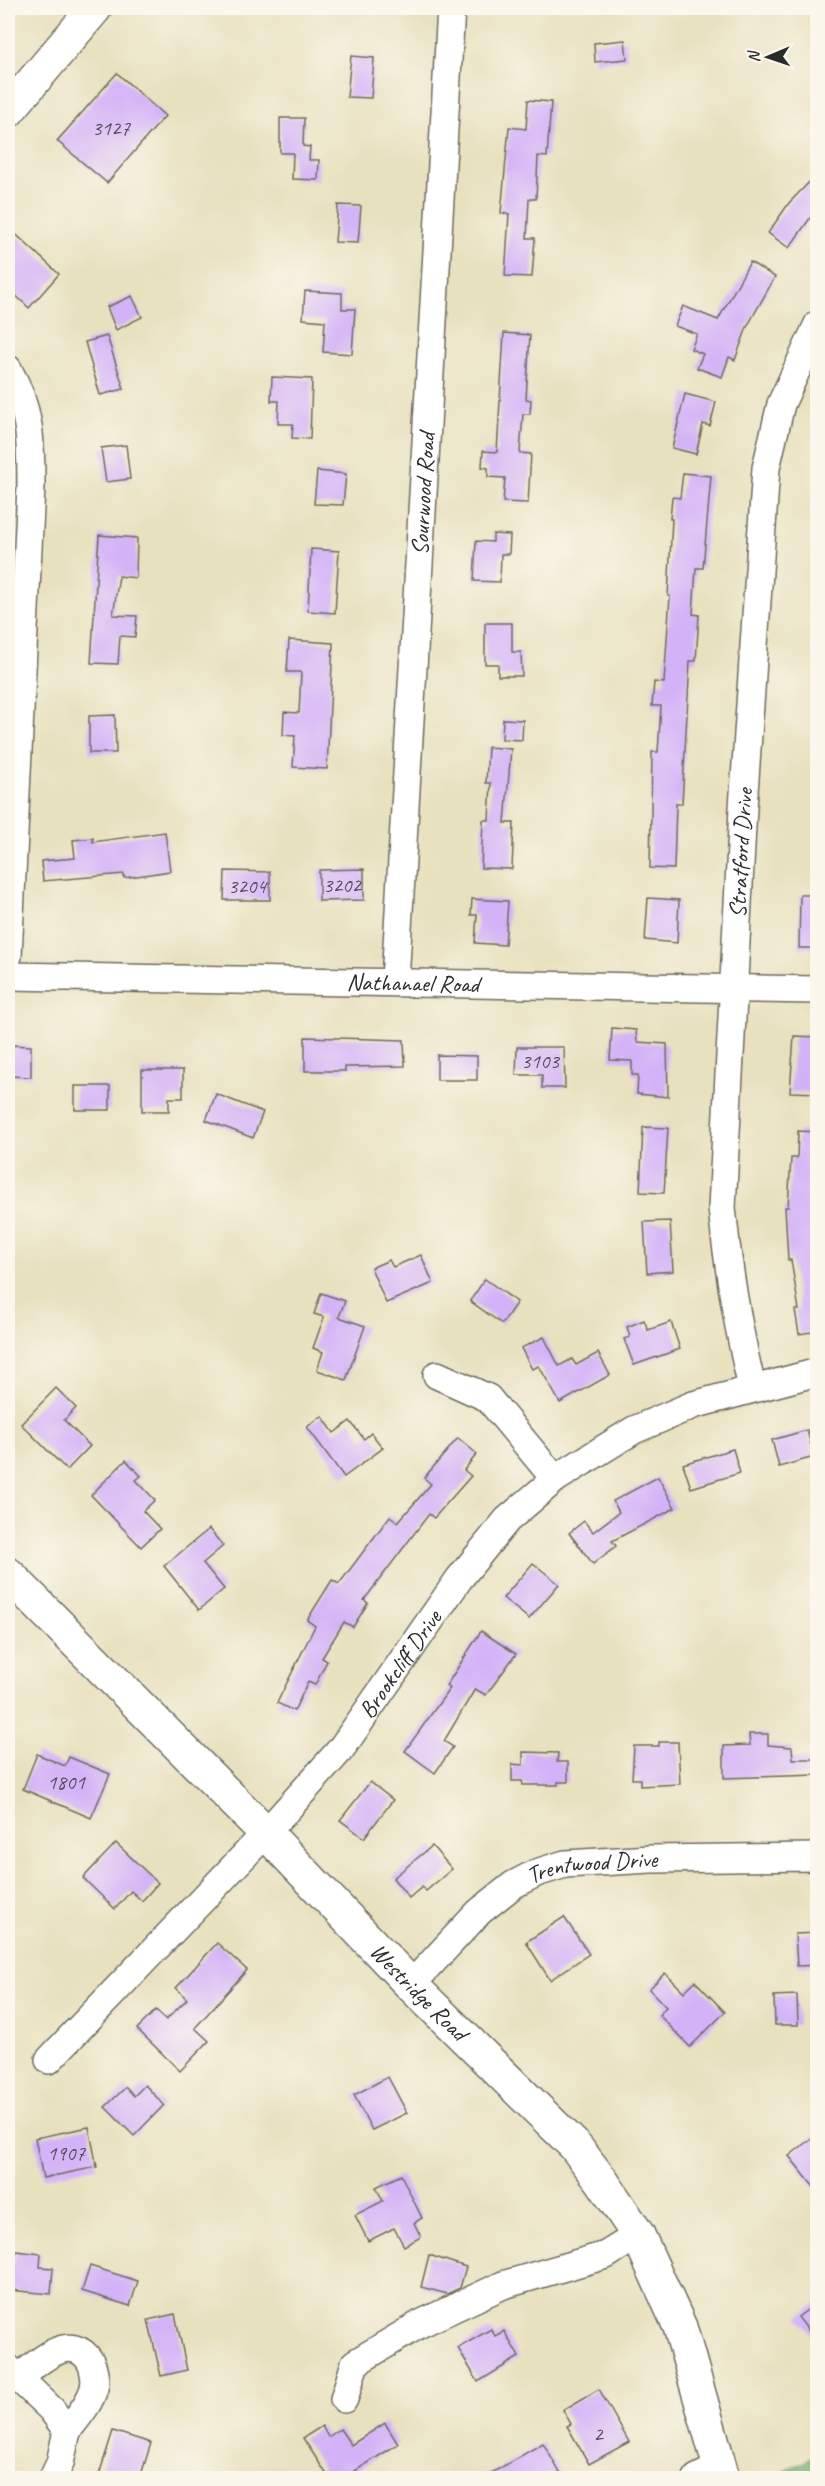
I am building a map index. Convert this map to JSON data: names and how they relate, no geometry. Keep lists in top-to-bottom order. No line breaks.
{"streets":{"main road":["Westridge Road"],"street":["Sourwood Road","Stratford Drive","Nathanael Road","Brookcliff Drive","Trentwood Drive"]},"crossings":[["Sourwood Road","Nathanael Road"],["Stratford Drive","Nathanael Road"],["Stratford Drive","Brookcliff Drive"],["Brookcliff Drive","Westridge Road"],["Trentwood Drive","Westridge Road"]],"house_numbers":["3127","3202","3204","3103","1801","1907","2"],"north":"left"}
